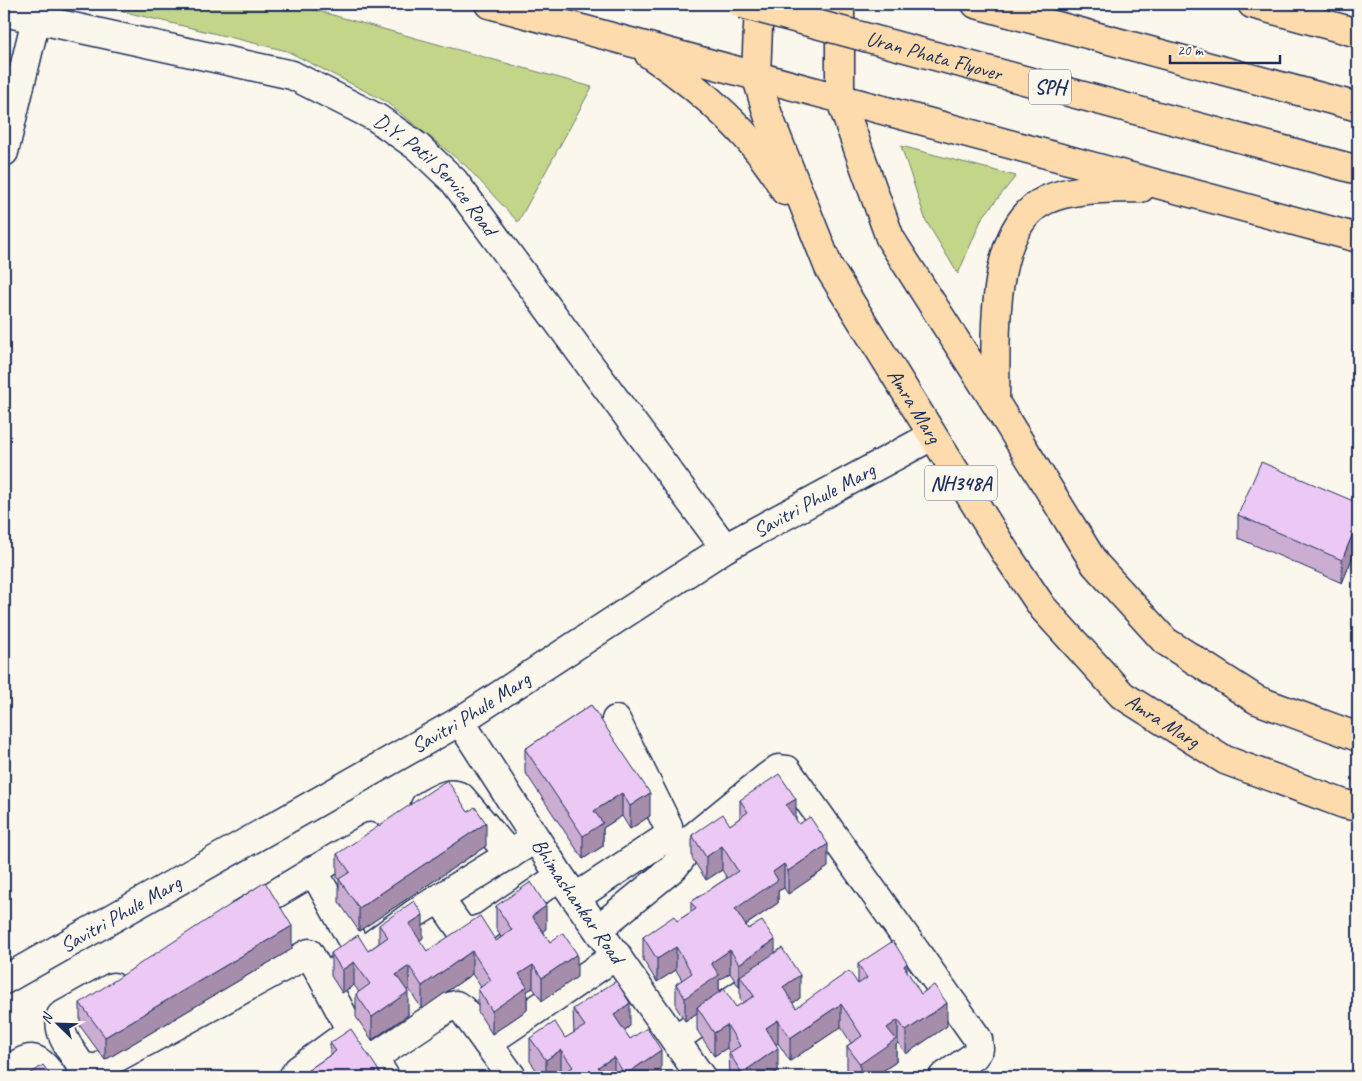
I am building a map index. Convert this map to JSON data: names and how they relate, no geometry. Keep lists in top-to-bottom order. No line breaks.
{"streets":{"highway":["Uran Phata Flyover","SPH","Amra Marg","NH348A"],"street":["D.Y. Patil Service Road","Savitri Phule Marg","Bhimashankar Road"]},"crossings":[["D.Y. Patil Service Road","Savitri Phule Marg"],["Amra Marg","Savitri Phule Marg"],["Savitri Phule Marg","Bhimashankar Road"]],"scale_bar":"20 m","north":"top left"}
